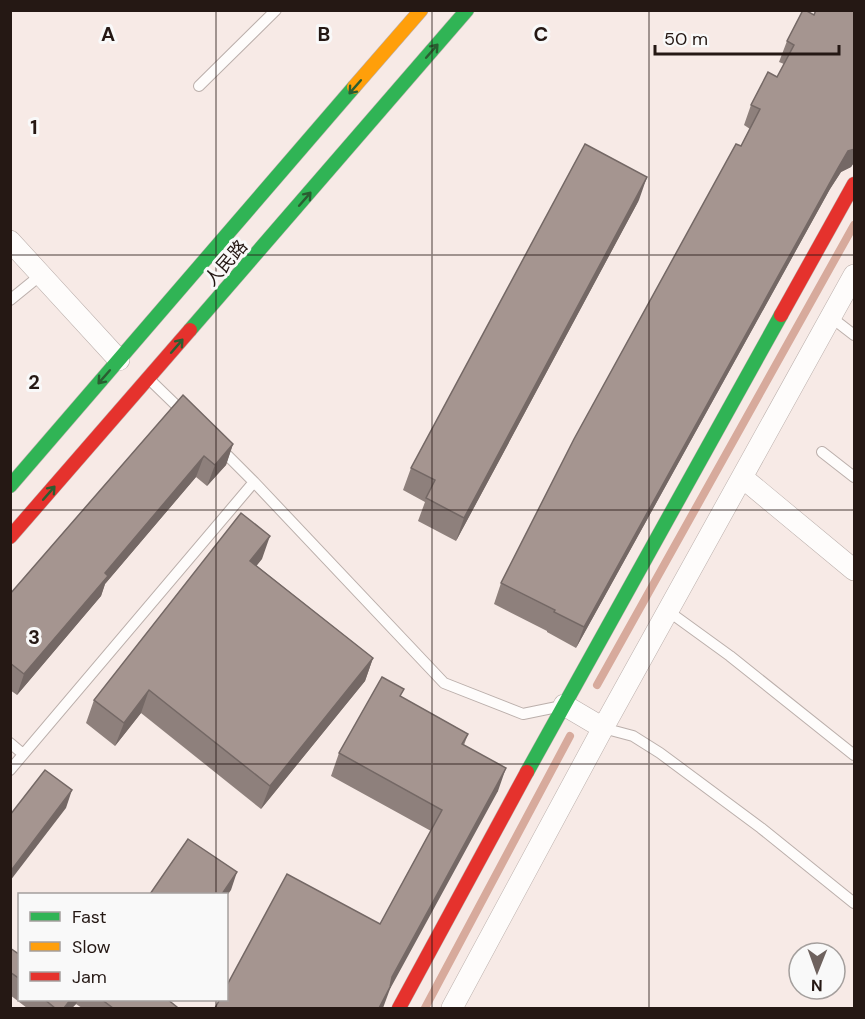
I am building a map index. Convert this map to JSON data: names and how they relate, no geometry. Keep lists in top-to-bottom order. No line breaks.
{"streets":{"main road":["人民路"]},"legend":["Fast","Slow","Jam"],"scale_bar":"50 m","north":"bottom","grid":{"columns":["A","B","C"],"rows":["1","2","3"]}}
